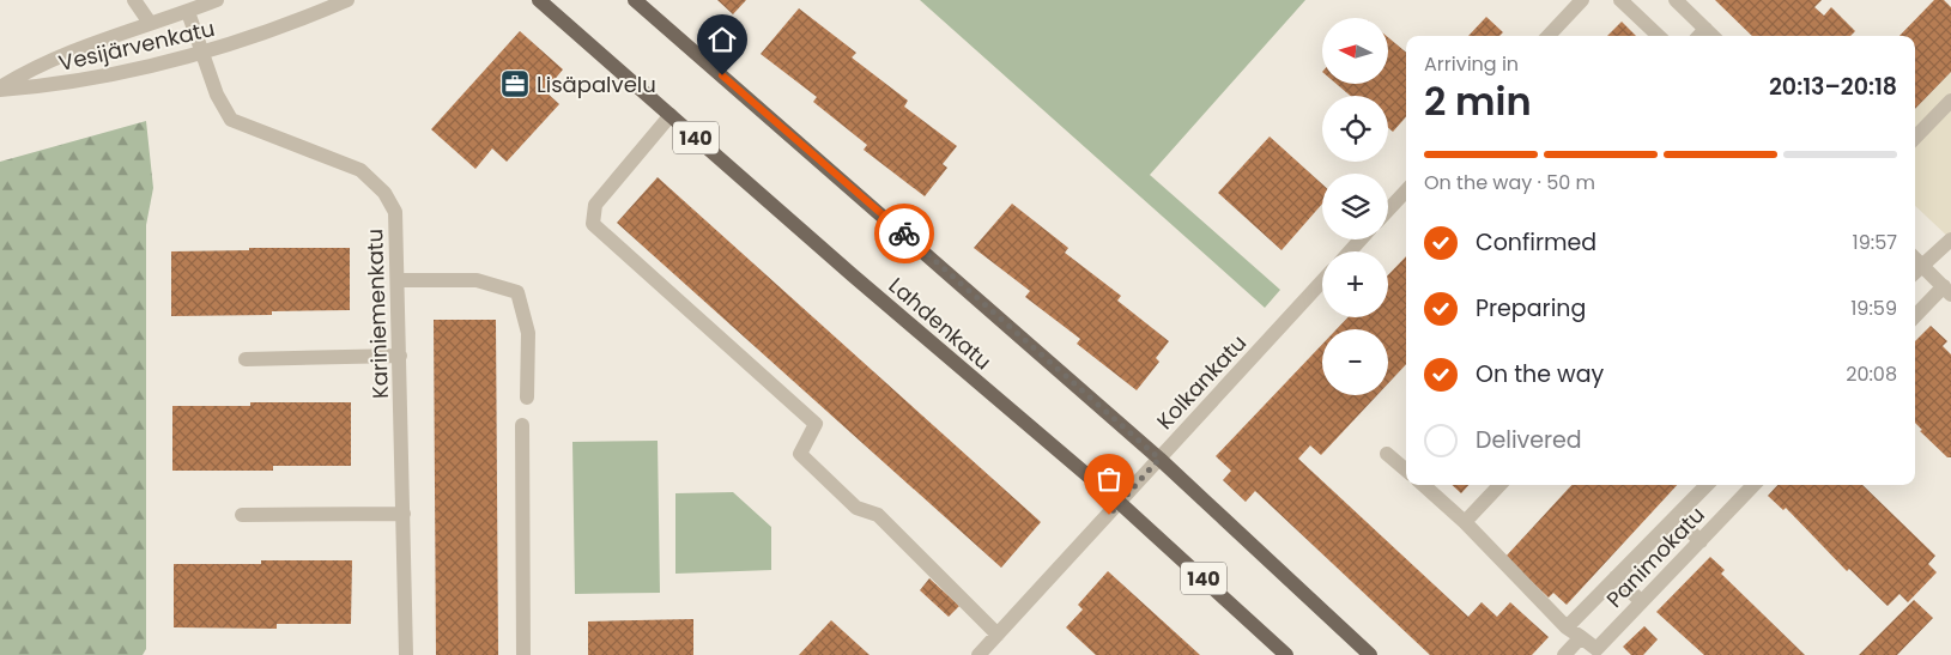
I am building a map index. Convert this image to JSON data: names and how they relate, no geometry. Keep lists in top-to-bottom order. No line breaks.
{"streets":{"main road":["140","Lahdenkatu"],"street":["Vesijärvenkatu","Kariniemenkatu","Kolkankatu","Panimokatu"]},"crossings":[["Vesijärvenkatu","Kariniemenkatu"],["Lahdenkatu","Kolkankatu"]],"places":{"office":["Lisäpalvelu"]},"north":"left","page":{"map_buttons":["+","−"],"heading":["2 min","Arriving in","20:13–20:18"],"bar":"On the way · 50 m","list":[["Confirmed","19:57"],["Preparing","19:59"],["On the way","20:08"],"Delivered"]}}
